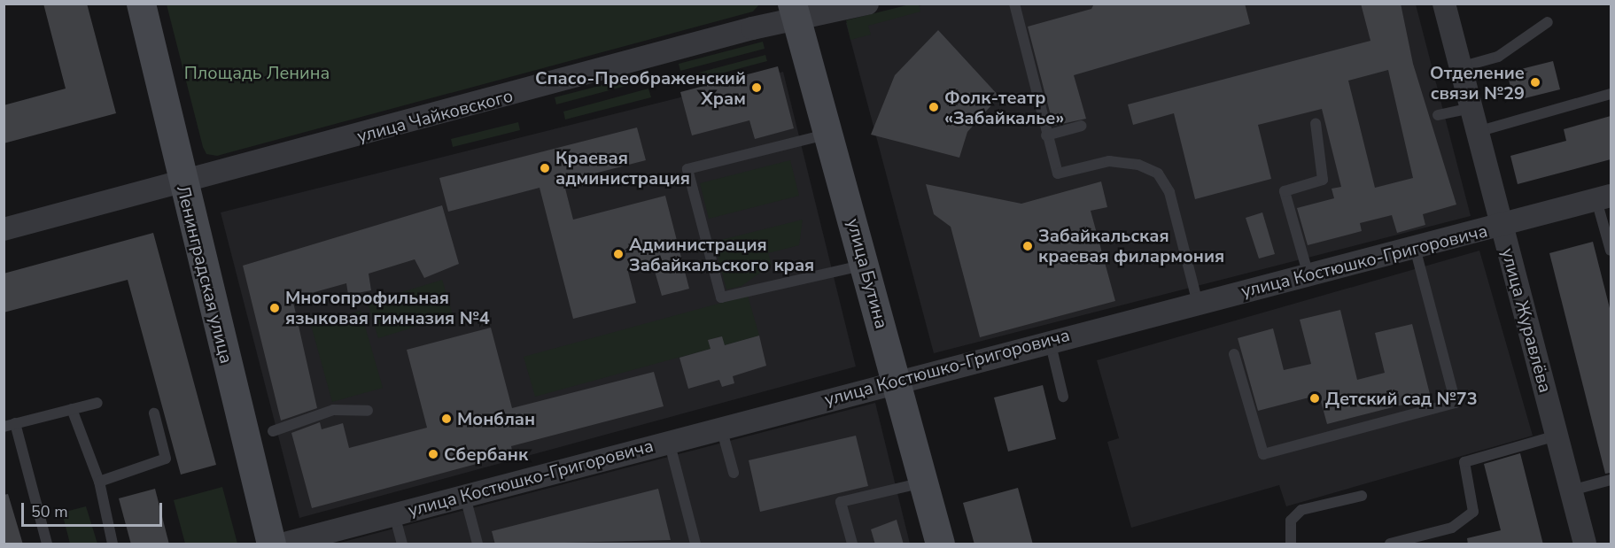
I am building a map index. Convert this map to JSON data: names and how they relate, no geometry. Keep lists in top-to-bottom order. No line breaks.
{"streets":{"main road":["улица Бутина","Ленинградская улица"],"street":["улица Чайковского","улица Костюшко-Григоровича","улица Журавлёва"]},"crossings":[["улица Чайковского","улица Бутина"],["улица Чайковского","Ленинградская улица"],["улица Костюшко-Григоровича","улица Бутина"],["улица Костюшко-Григоровича","улица Журавлёва"]],"parks":["Площадь Ленина"],"places":["Отделение связи №29","Спасо-Преображенский Храм","Фолк-театр «Забайкалье»","Краевая администрация","Забайкальская краевая филармония","Администрация Забайкальского края","Многопрофильная языковая гимназия №4","Детский сад №73","Монблан","Сбербанк"],"scale_bar":"50 m"}
